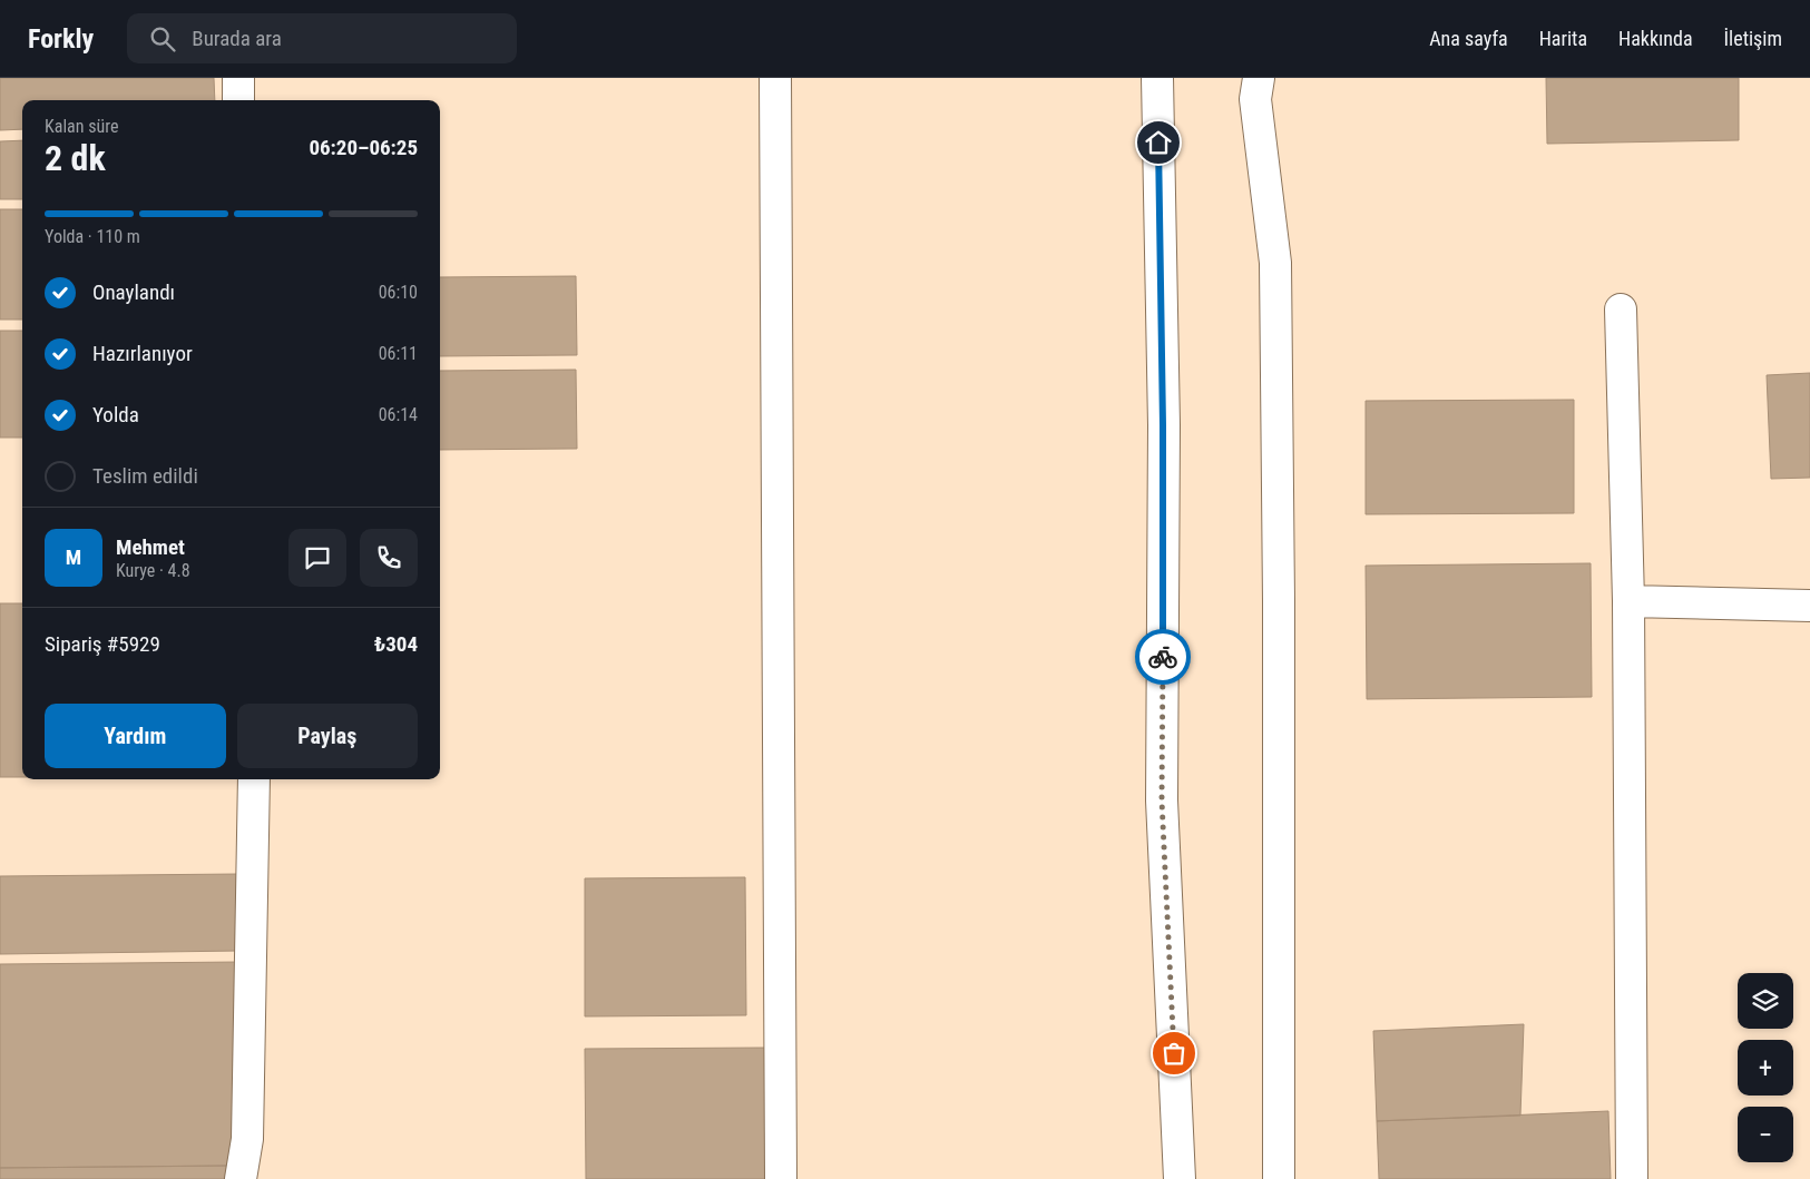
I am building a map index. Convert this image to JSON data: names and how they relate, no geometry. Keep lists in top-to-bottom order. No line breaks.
{"page":{"header":"Forkly","search":"Burada ara","nav":["Ana sayfa","Harita","Hakkında","İletişim"],"heading":["2 dk","Kalan süre","06:20–06:25"],"panel":["Mehmet","Kurye · 4.8","Sipariş #5929","₺304"],"bar":"Yolda · 110 m","list":[["Onaylandı","06:10"],["Hazırlanıyor","06:11"],["Yolda","06:14"],"Teslim edildi"],"round":"M","buttons":["Yardım","Paylaş"],"map_buttons":["+","−"]}}
